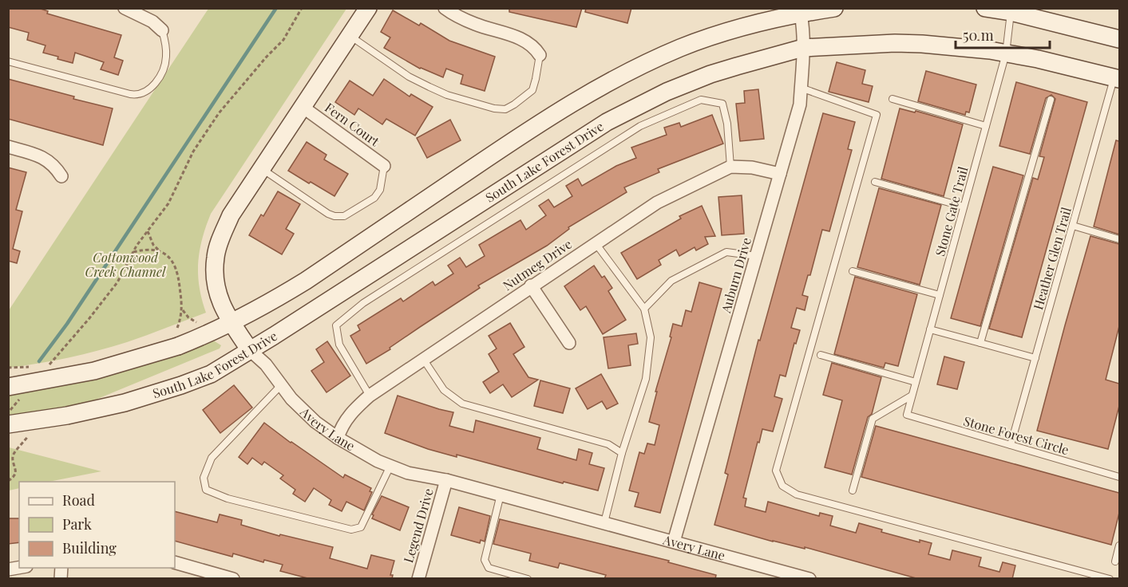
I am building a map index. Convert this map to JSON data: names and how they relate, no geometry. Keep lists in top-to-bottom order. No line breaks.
{"streets":{"main road":["South Lake Forest Drive","Avery Lane"],"street":["Fern Court","Nutmeg Drive","Auburn Drive","Legend Drive"],"lane":["Stone Gate Trail","Heather Glen Trail","Stone Forest Circle"]},"crossings":[["Fern Court","Avery Lane"],["South Lake Forest Drive","Stone Gate Trail"],["South Lake Forest Drive","Heather Glen Trail"],["South Lake Forest Drive","Auburn Drive"],["South Lake Forest Drive","Avery Lane"],["Stone Gate Trail","Stone Forest Circle"],["Heather Glen Trail","Stone Forest Circle"],["Nutmeg Drive","Auburn Drive"],["Nutmeg Drive","Avery Lane"],["Auburn Drive","Avery Lane"],["Avery Lane","Legend Drive"]],"parks":["Cottonwood Creek Channel"],"legend":["Road","Park","Building"],"scale_bar":"50 m"}
